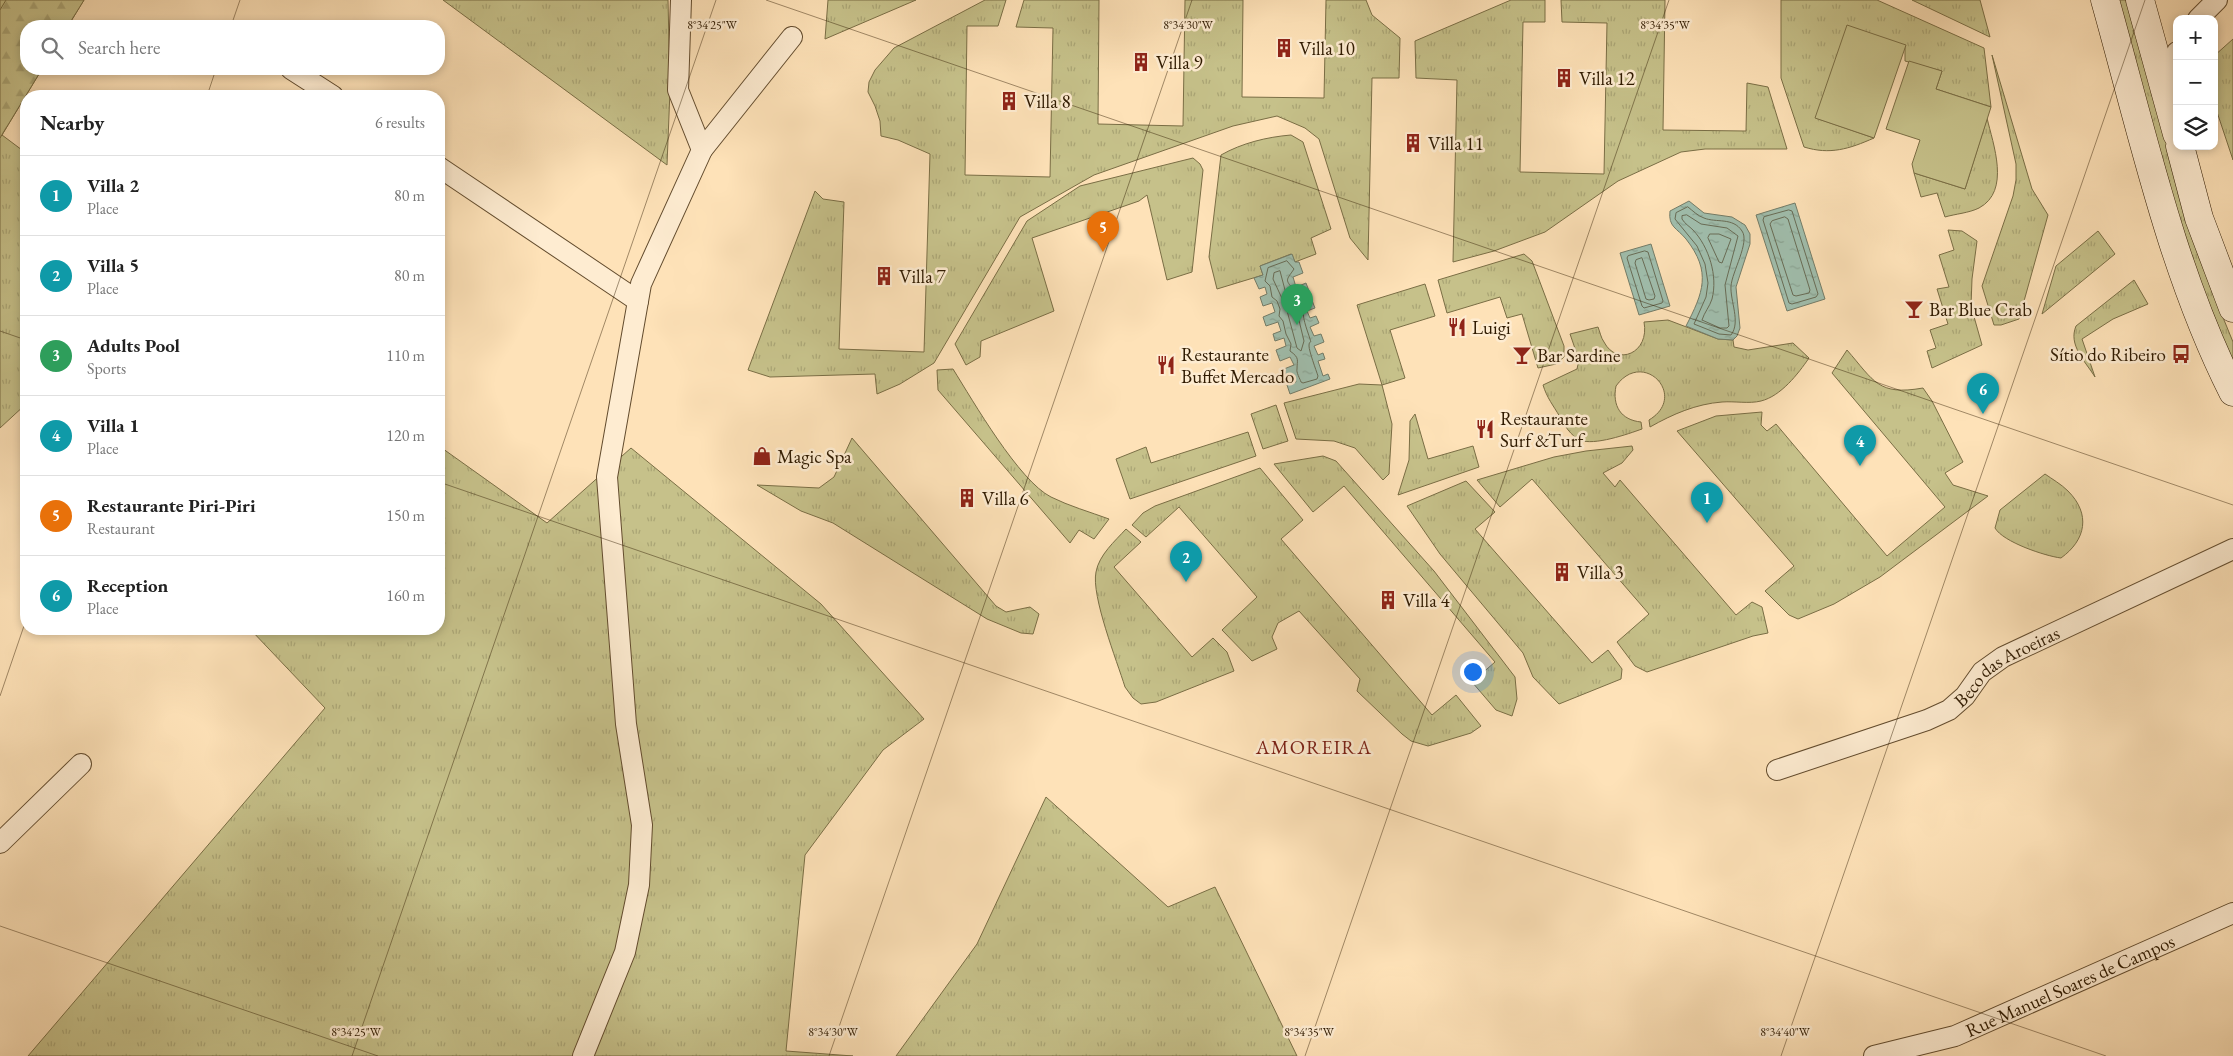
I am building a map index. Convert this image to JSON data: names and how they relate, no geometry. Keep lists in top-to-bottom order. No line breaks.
{"streets":{"street":["Beco das Aroeiras","Rue Manuel Soares de Campos"]},"districts":["AMOREIRA"],"places":{"building":["Villa 10","Villa 9","Villa 12","Villa 8","Villa 11","Villa 7","Villa 6","Villa 3","Villa 4"],"bar":["Bar Blue Crab","Bar Sardine"],"restaurant":["Luigi","Restaurante Buffet Mercado","Restaurante Surf &Turf"],"bus stop":["Sítio do Ribeiro"],"shop":["Magic Spa"]},"page":{"map_buttons":["+","−"],"search":"Search here","heading":["Nearby","6 results"],"list":[{"mark":"1","name":"Villa 2","note":"Place","value":"80 m"},{"mark":"2","name":"Villa 5","note":"Place","value":"80 m"},{"mark":"3","name":"Adults Pool","note":"Sports","value":"110 m"},{"mark":"4","name":"Villa 1","note":"Place","value":"120 m"},{"mark":"5","name":"Restaurante Piri-Piri","note":"Restaurant","value":"150 m"},{"mark":"6","name":"Reception","note":"Place","value":"160 m"}],"pins":["5","3","6","4","1","2"]},"coordinates":["8°34'25\"W","8°34'30\"W","8°34'35\"W","8°34'40\"W"]}
